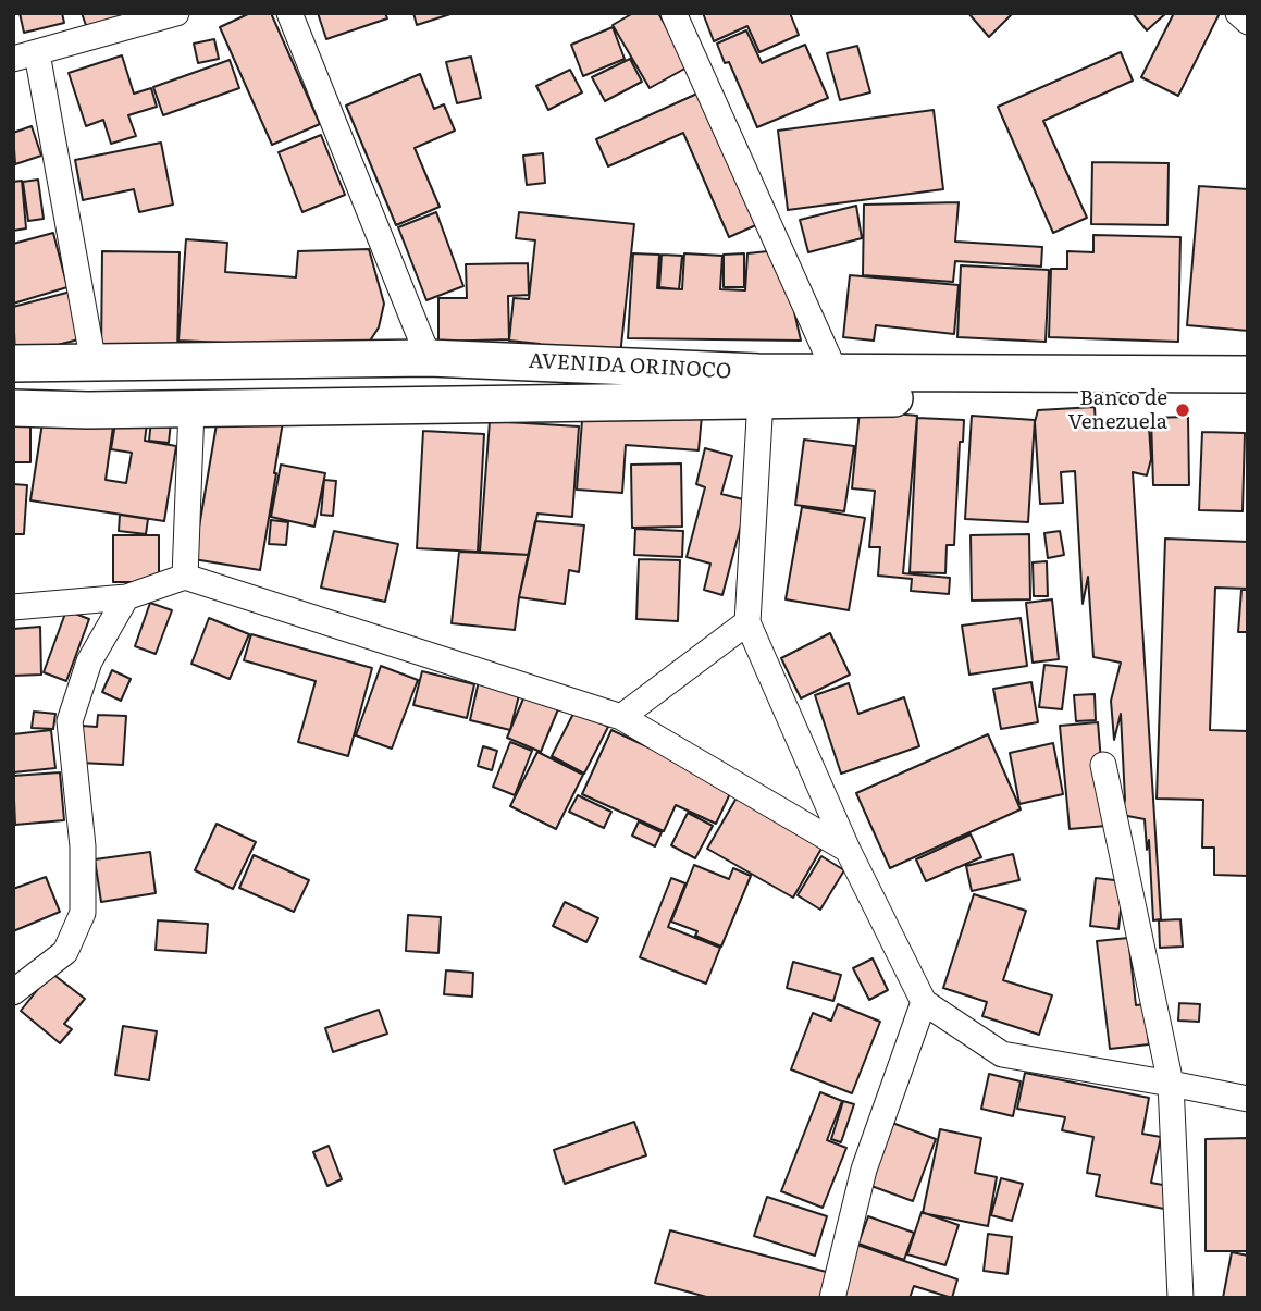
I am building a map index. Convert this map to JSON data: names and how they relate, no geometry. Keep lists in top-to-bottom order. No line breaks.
{"streets":{"main road":["AVENIDA ORINOCO"]},"places":["Banco de Venezuela"]}
